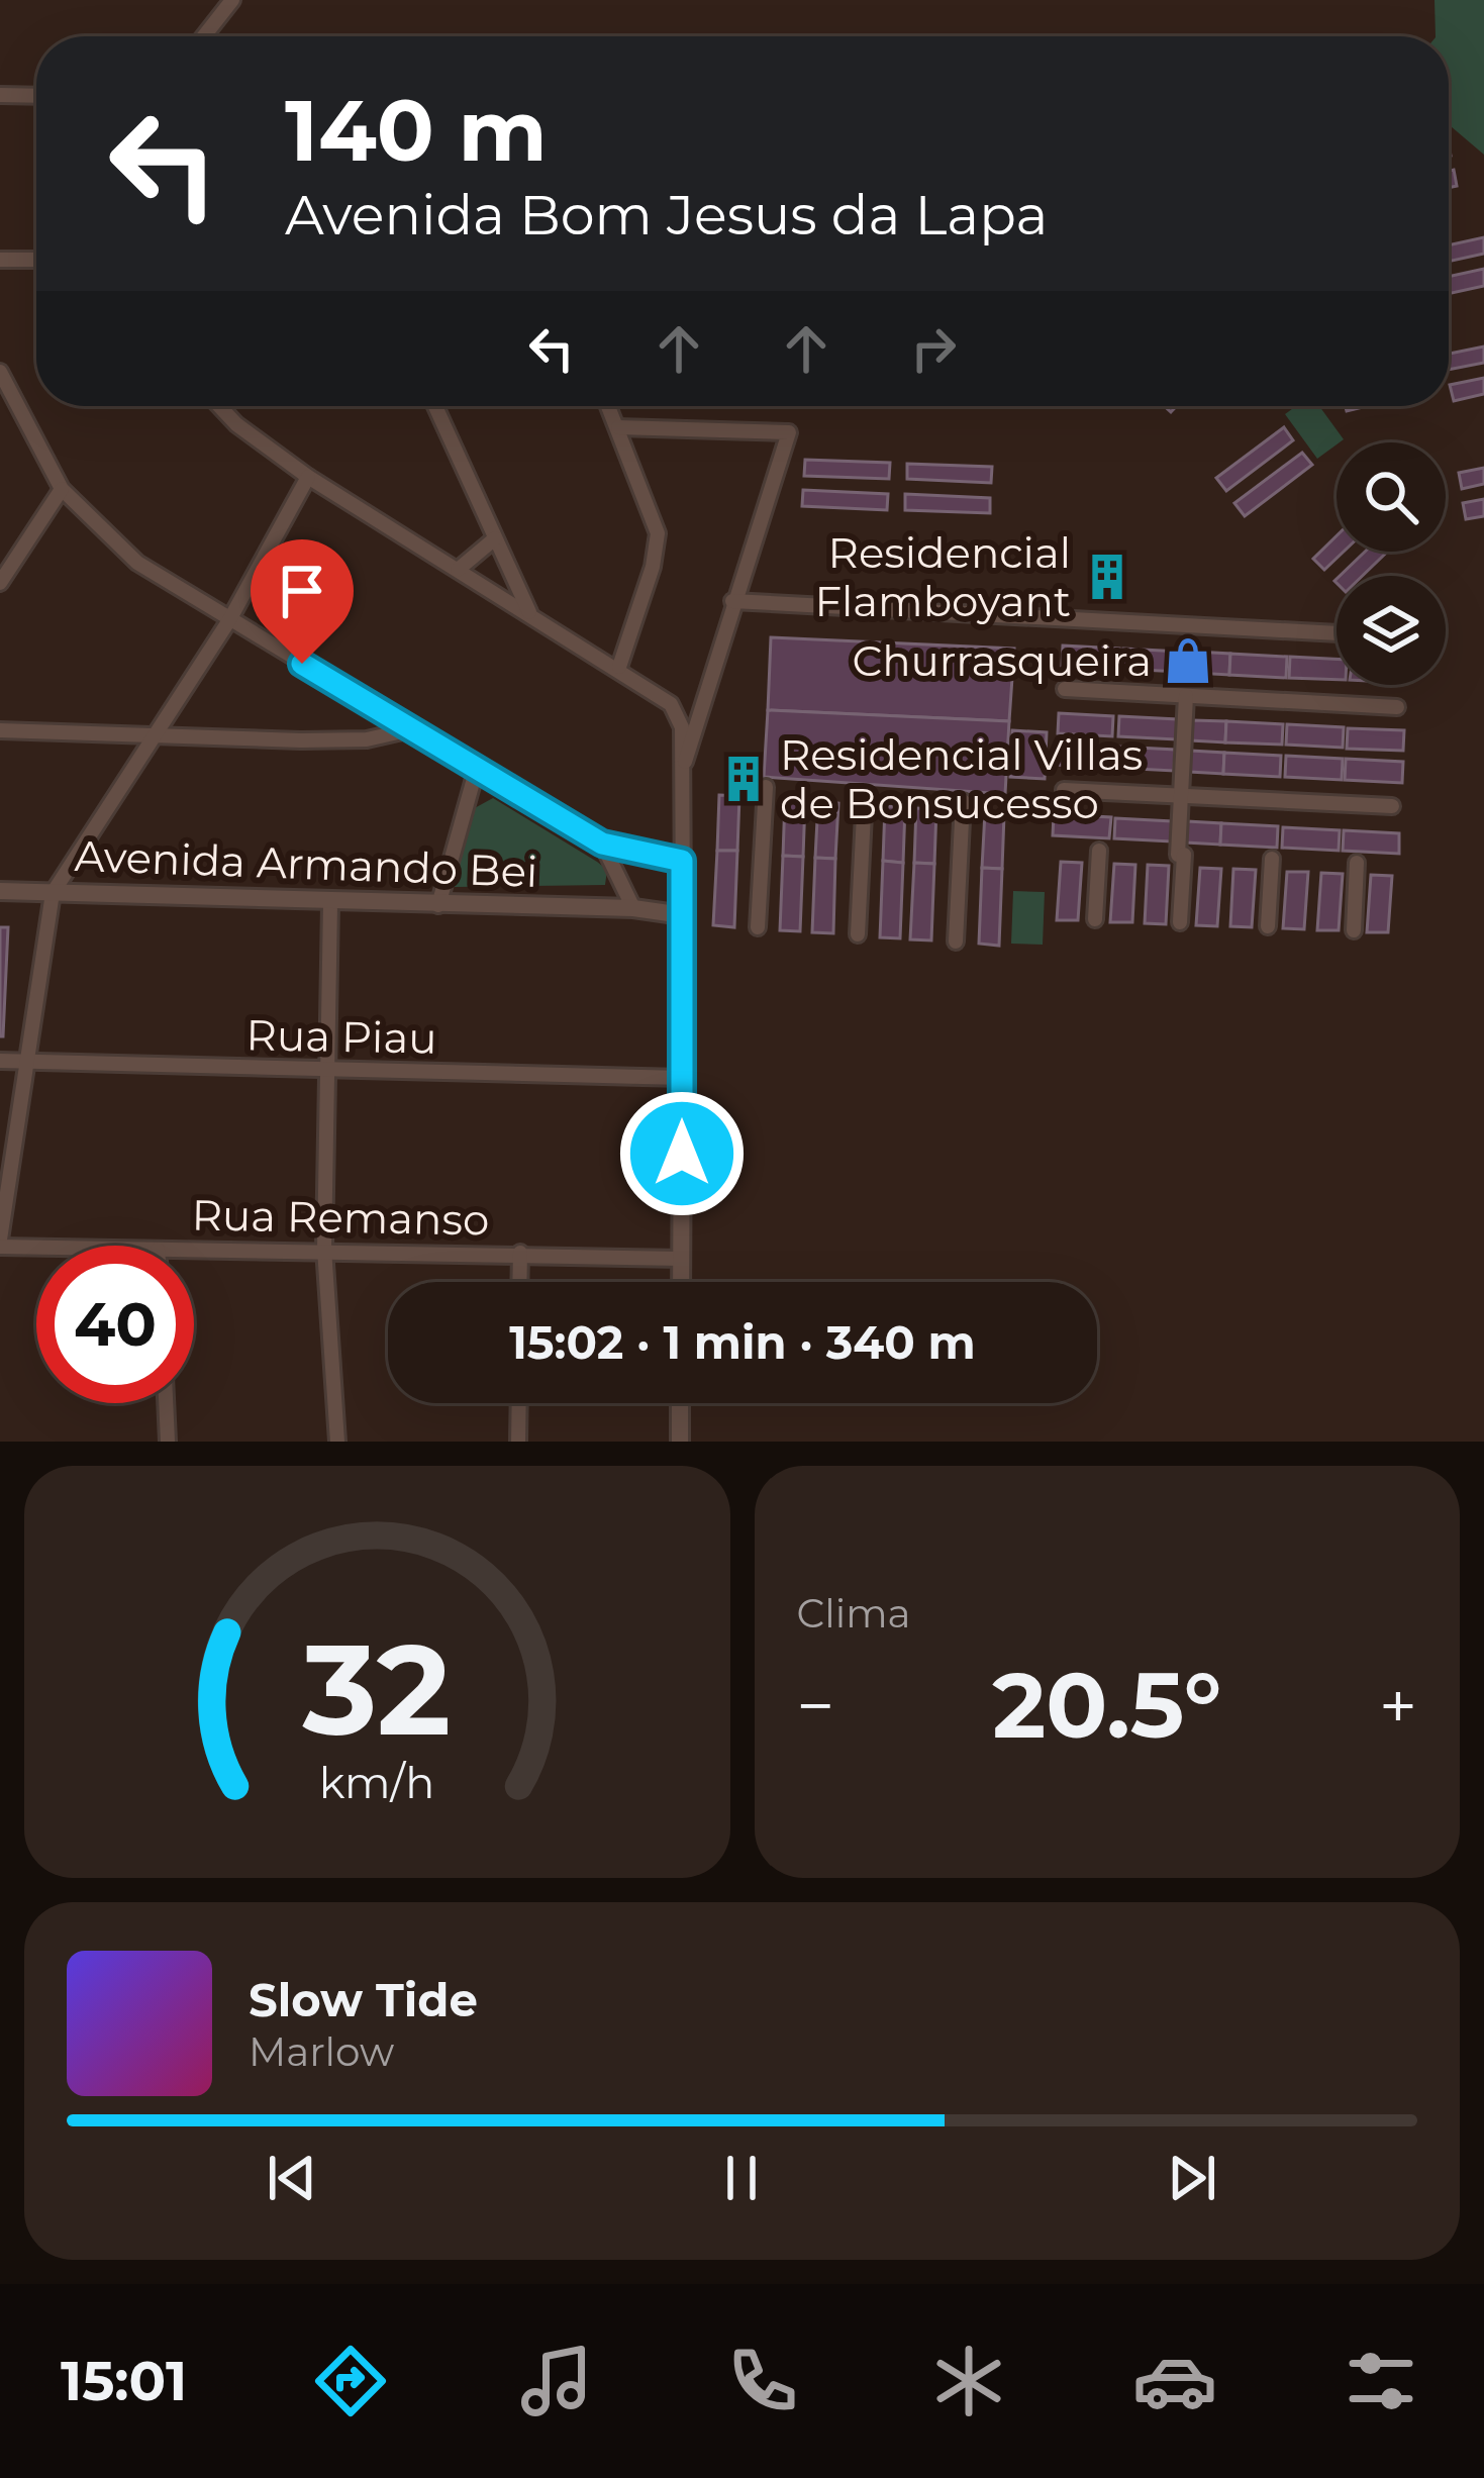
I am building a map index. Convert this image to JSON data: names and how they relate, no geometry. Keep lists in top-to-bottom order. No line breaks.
{"streets":{"street":["Avenida Armando Bei","Rua Piau","Rua Remanso"]},"places":{"building":["Residencial Flamboyant","Residencial Villas de Bonsucesso"],"shop":["Churrasqueira"]},"page":{"turn":["140 m","Avenida Bom Jesus da Lapa"],"limit":"40","trip":"15:02 · 1 min · 340 m","tile":"Clima","heat":["−","20.5°","+"],"song":["Slow Tide","Marlow"],"tabs":"15:01","gauge":["32","km/h"]}}
